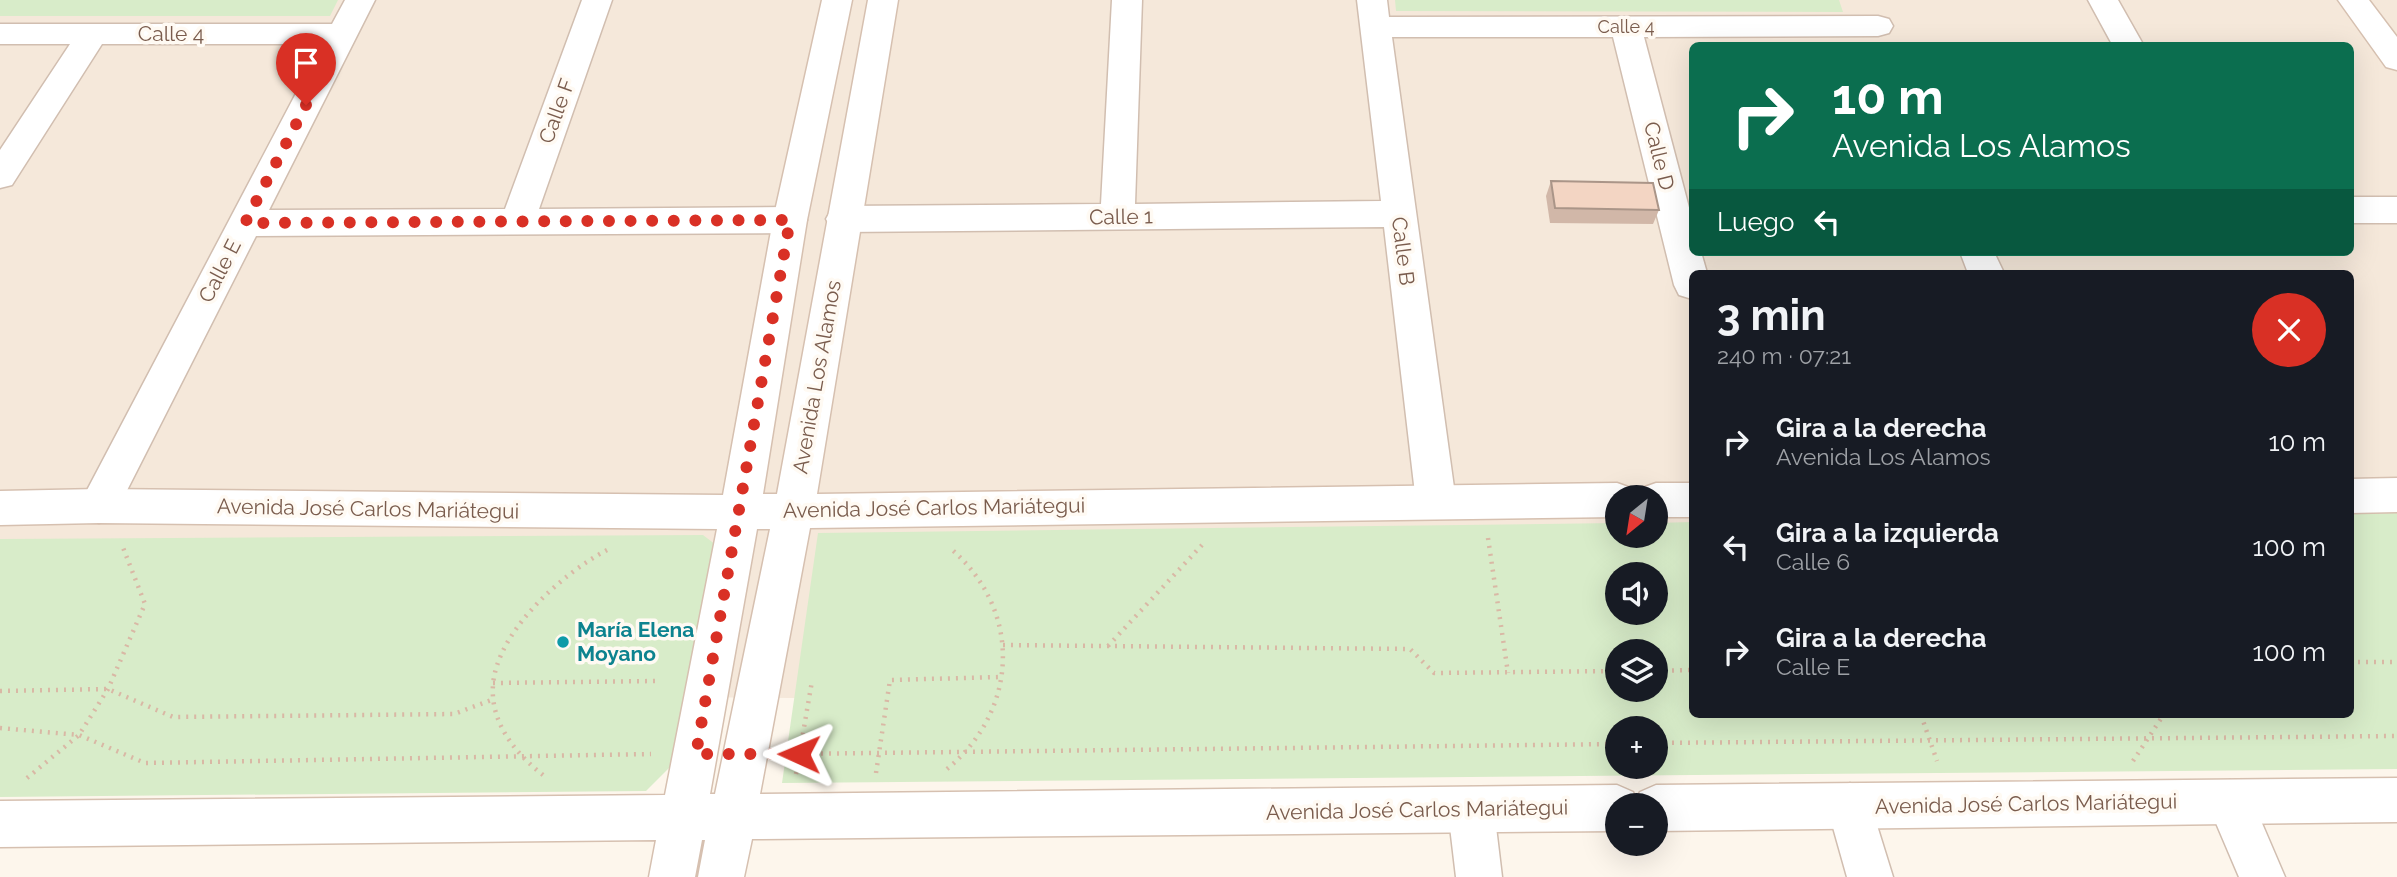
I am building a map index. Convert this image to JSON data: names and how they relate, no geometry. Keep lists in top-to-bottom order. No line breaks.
{"streets":{"street":["Calle 4","Calle F","Calle D","Calle 1","Calle B","Calle E","Avenida Los Alamos","Avenida José Carlos Mariátegui"]},"crossings":[["Calle 4","Calle D"],["Calle 4","Calle B"],["Calle 4","Calle E"],["Calle 1","Calle B"],["Calle 1","Avenida Los Alamos"],["Calle B","Avenida José Carlos Mariátegui"],["Calle E","Avenida José Carlos Mariátegui"],["Avenida Los Alamos","Avenida José Carlos Mariátegui"]],"places":["María Elena Moyano"],"north":"bottom left","page":{"turn":["10 m","Avenida Los Alamos"],"then":"Luego","heading":["3 min","240 m · 07:21"],"list":[{"name":"Gira a la derecha","note":"Avenida Los Alamos","value":"10 m"},{"name":"Gira a la izquierda","note":"Calle 6","value":"100 m"},{"name":"Gira a la derecha","note":"Calle E","value":"100 m"}],"map_buttons":["+","−"]}}
